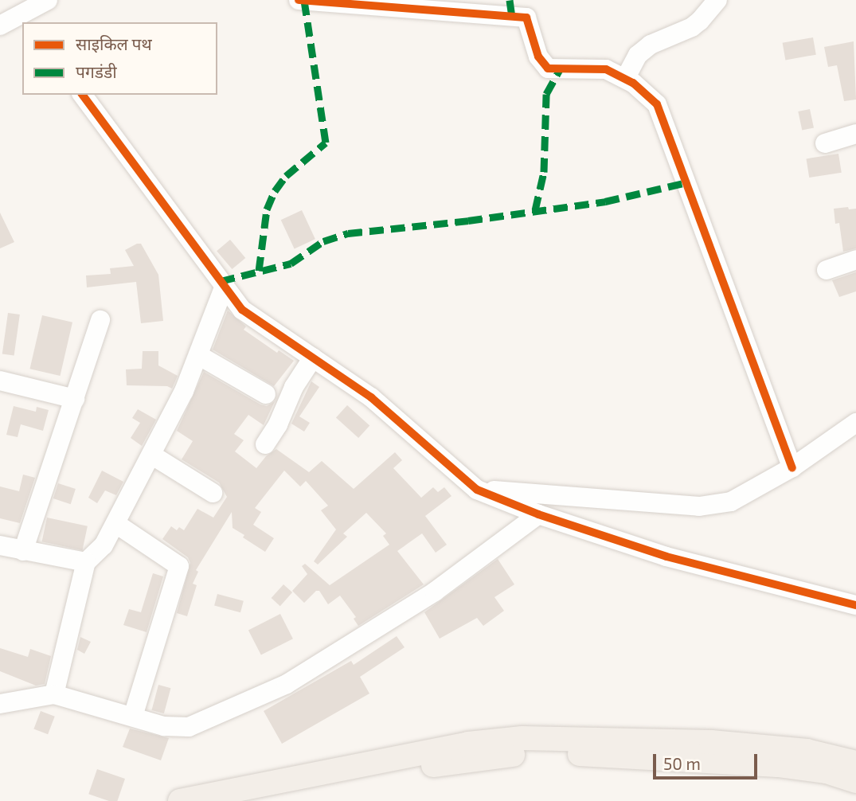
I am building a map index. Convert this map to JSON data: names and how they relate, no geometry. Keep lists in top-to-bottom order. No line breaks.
{"legend":["साइकिल पथ","पगडंडी"],"scale_bar":"50 m"}
